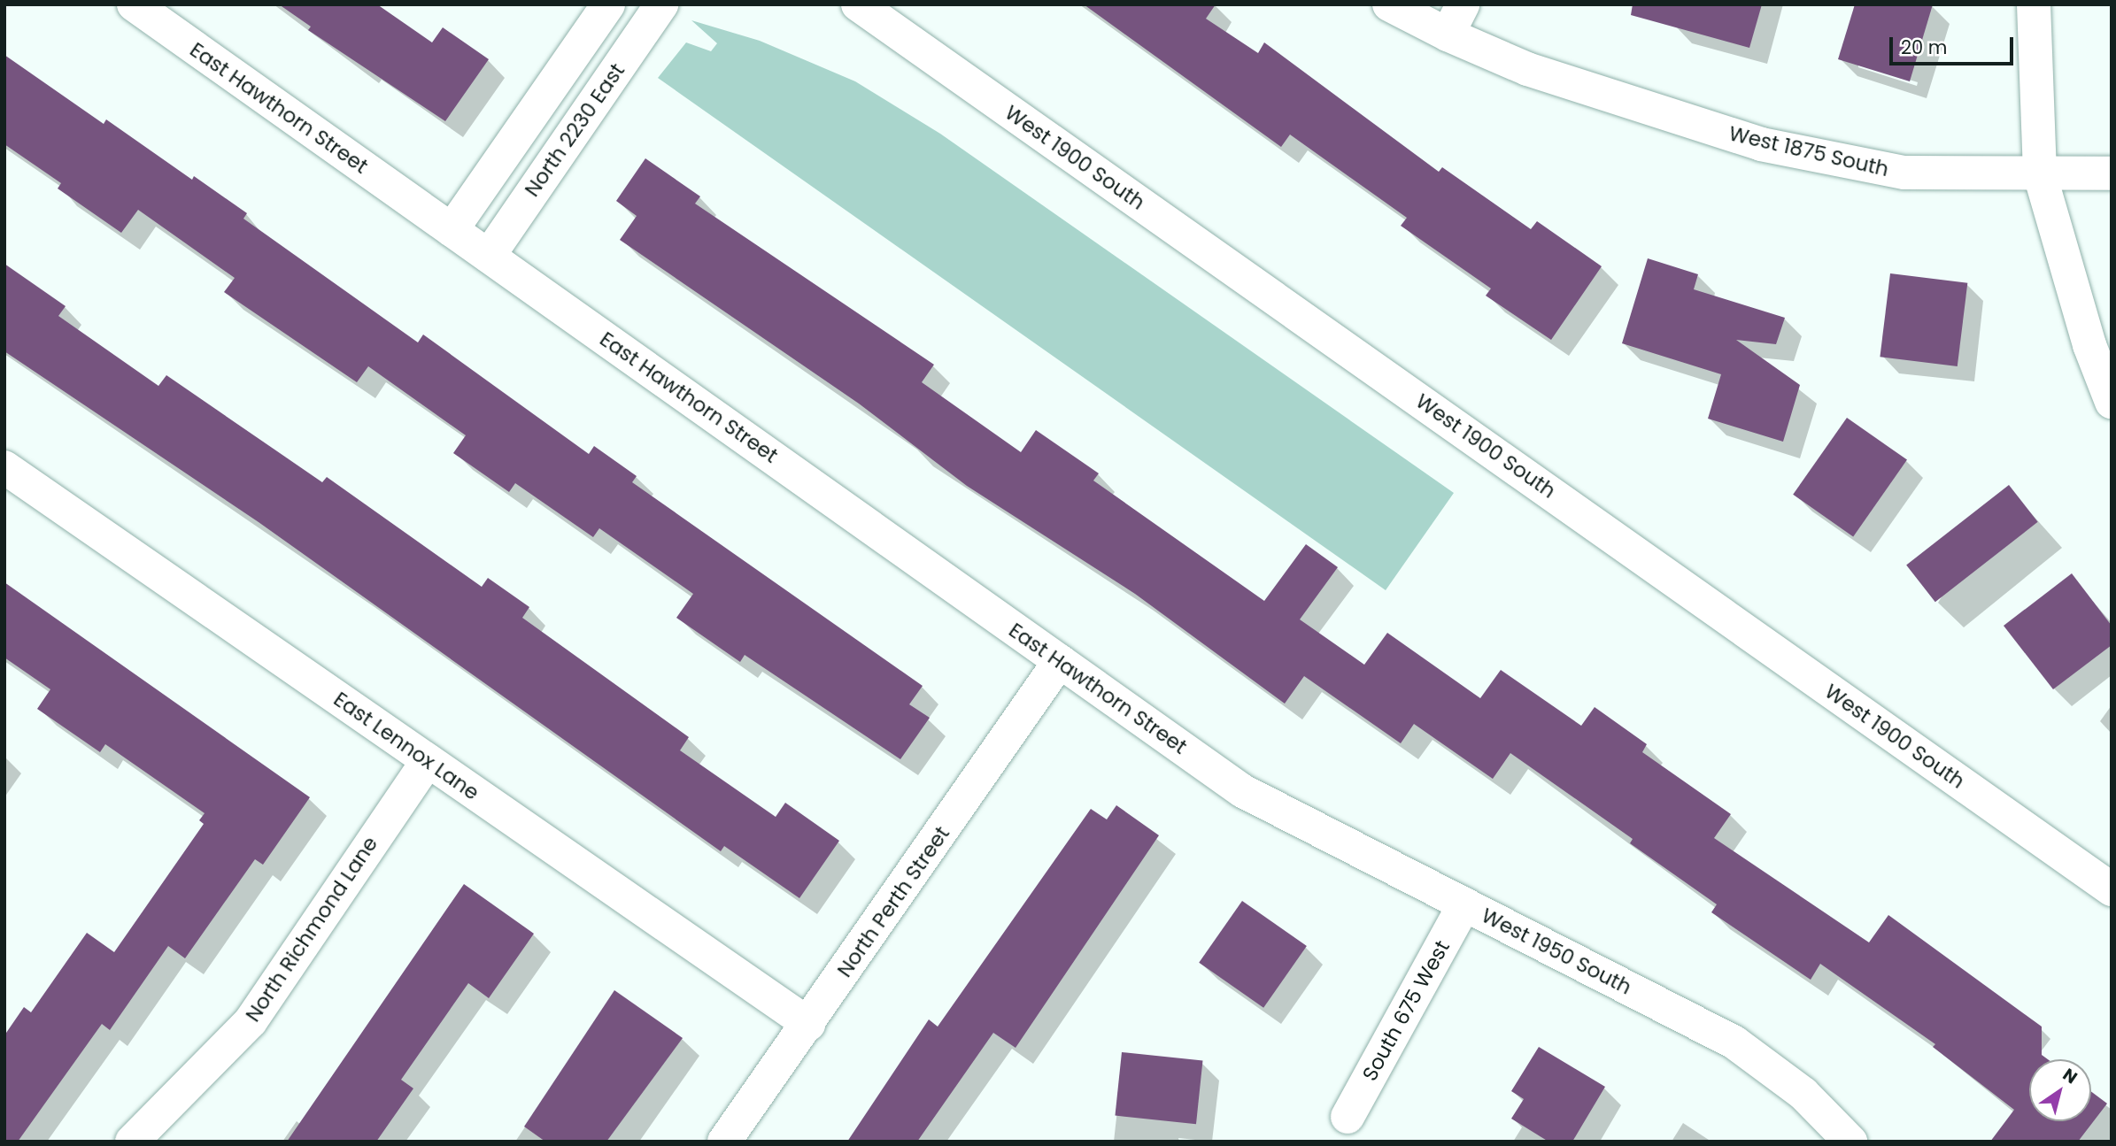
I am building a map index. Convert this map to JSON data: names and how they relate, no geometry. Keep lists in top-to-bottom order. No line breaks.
{"streets":{"street":["East Hawthorn Street","North 2230 East","West 1875 South","West 1900 South","East Lennox Lane","North Perth Street","North Richmond Lane","West 1950 South","South 675 West"]},"crossings":[["East Hawthorn Street","North 2230 East"],["East Hawthorn Street","North Perth Street"],["East Hawthorn Street","West 1950 South"],["East Lennox Lane","North Perth Street"],["East Lennox Lane","North Richmond Lane"],["West 1950 South","South 675 West"]],"scale_bar":"20 m","north":"top right"}
